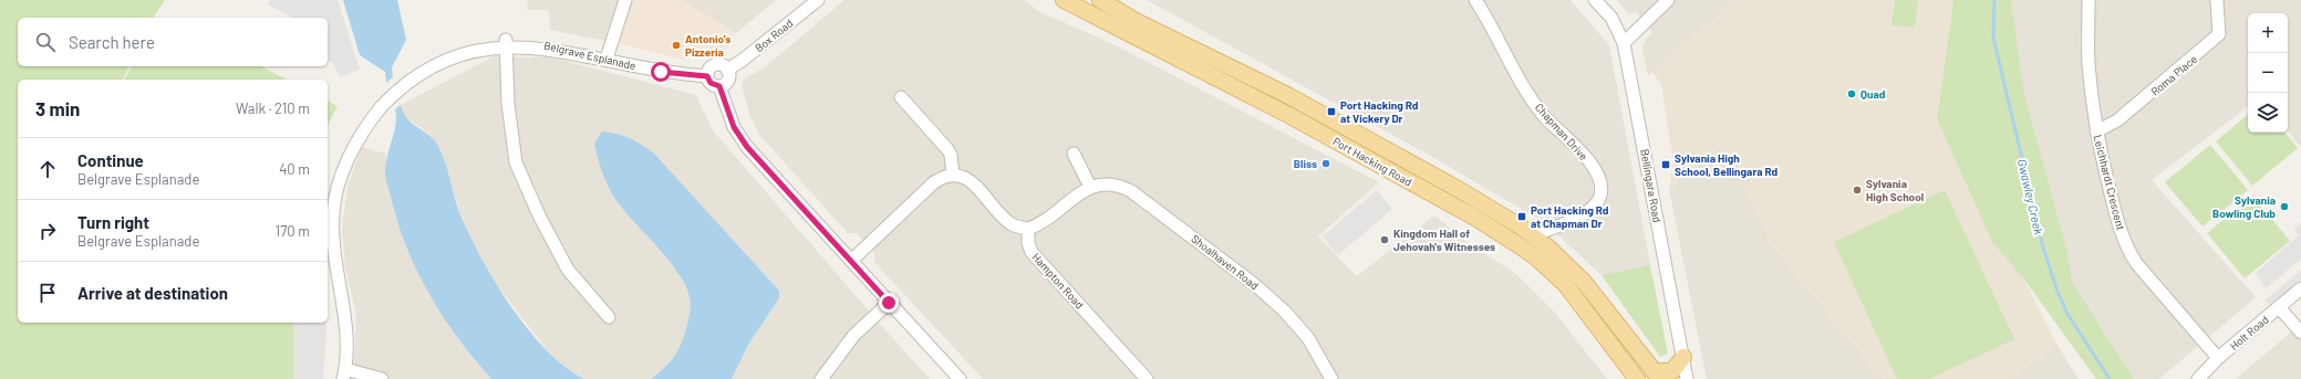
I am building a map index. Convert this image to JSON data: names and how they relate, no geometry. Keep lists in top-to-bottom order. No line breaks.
{"streets":{"main road":["Port Hacking Road"],"street":["Box Road","Belgrave Esplanade","Roma Place","Chapman Drive","Leichhardt Crescent","Bellingara Road","Shoalhaven Road","Hampton Road","Holt Road"]},"crossings":[["Box Road","Belgrave Esplanade"],["Roma Place","Leichhardt Crescent"],["Chapman Drive","Port Hacking Road"],["Leichhardt Crescent","Holt Road"],["Shoalhaven Road","Hampton Road"]],"water":["Gwawley Creek"],"places":{"other":["Antonio's Pizzeria","Quad","Bliss","Sylvania High School","Sylvania Bowling Club","Kingdom Hall of Jehovah's Witnesses"],"transit":["Port Hacking Rd at Vickery Dr","Sylvania High School, Bellingara Rd","Port Hacking Rd at Chapman Dr"]},"page":{"map_buttons":["+","−"],"search":"Search here","heading":["3 min","Walk · 210 m"],"list":[["Continue","Belgrave Esplanade","40 m"],["Turn right","Belgrave Esplanade","170 m"],"Arrive at destination"]}}
